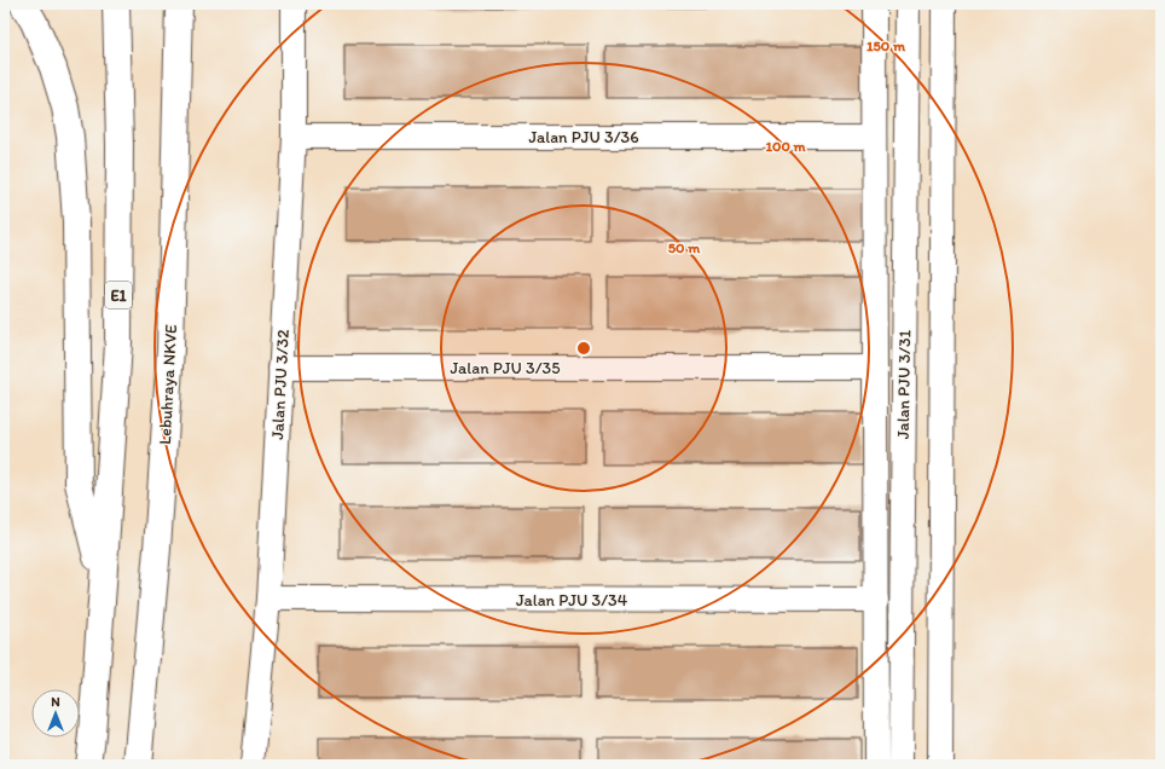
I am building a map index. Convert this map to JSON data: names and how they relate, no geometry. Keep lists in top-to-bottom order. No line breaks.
{"streets":{"highway":["E1","Lebuhraya NKVE"],"street":["Jalan PJU 3/36","Jalan PJU 3/35","Jalan PJU 3/32","Jalan PJU 3/31","Jalan PJU 3/34"]},"crossings":[["Jalan PJU 3/36","Jalan PJU 3/32"],["Jalan PJU 3/35","Jalan PJU 3/32"],["Jalan PJU 3/32","Jalan PJU 3/34"]],"north":"top","rings":["150 m","100 m","50 m"]}
